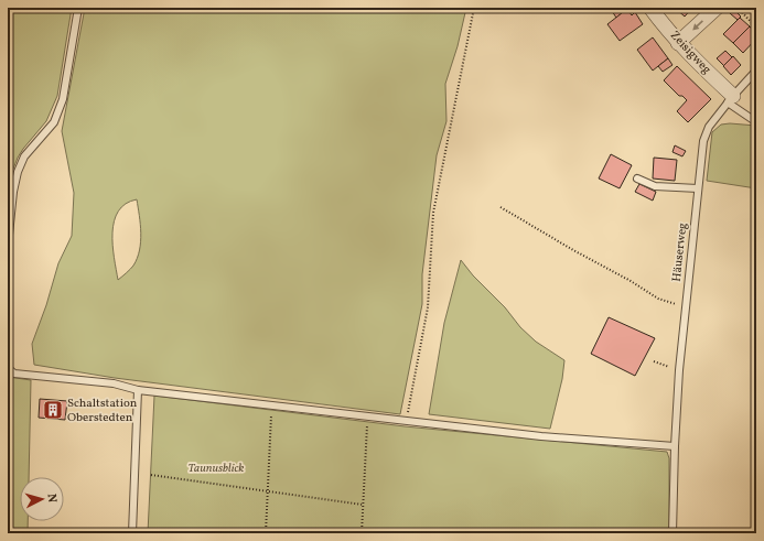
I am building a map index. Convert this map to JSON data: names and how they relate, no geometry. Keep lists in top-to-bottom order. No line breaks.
{"streets":{"street":["Zeisigweg"],"lane":["Häuserweg"]},"crossings":[["Zeisigweg","Häuserweg"]],"parks":["Taunusblick"],"places":{"building":["Schaltstation Oberstedten"]},"north":"right"}
